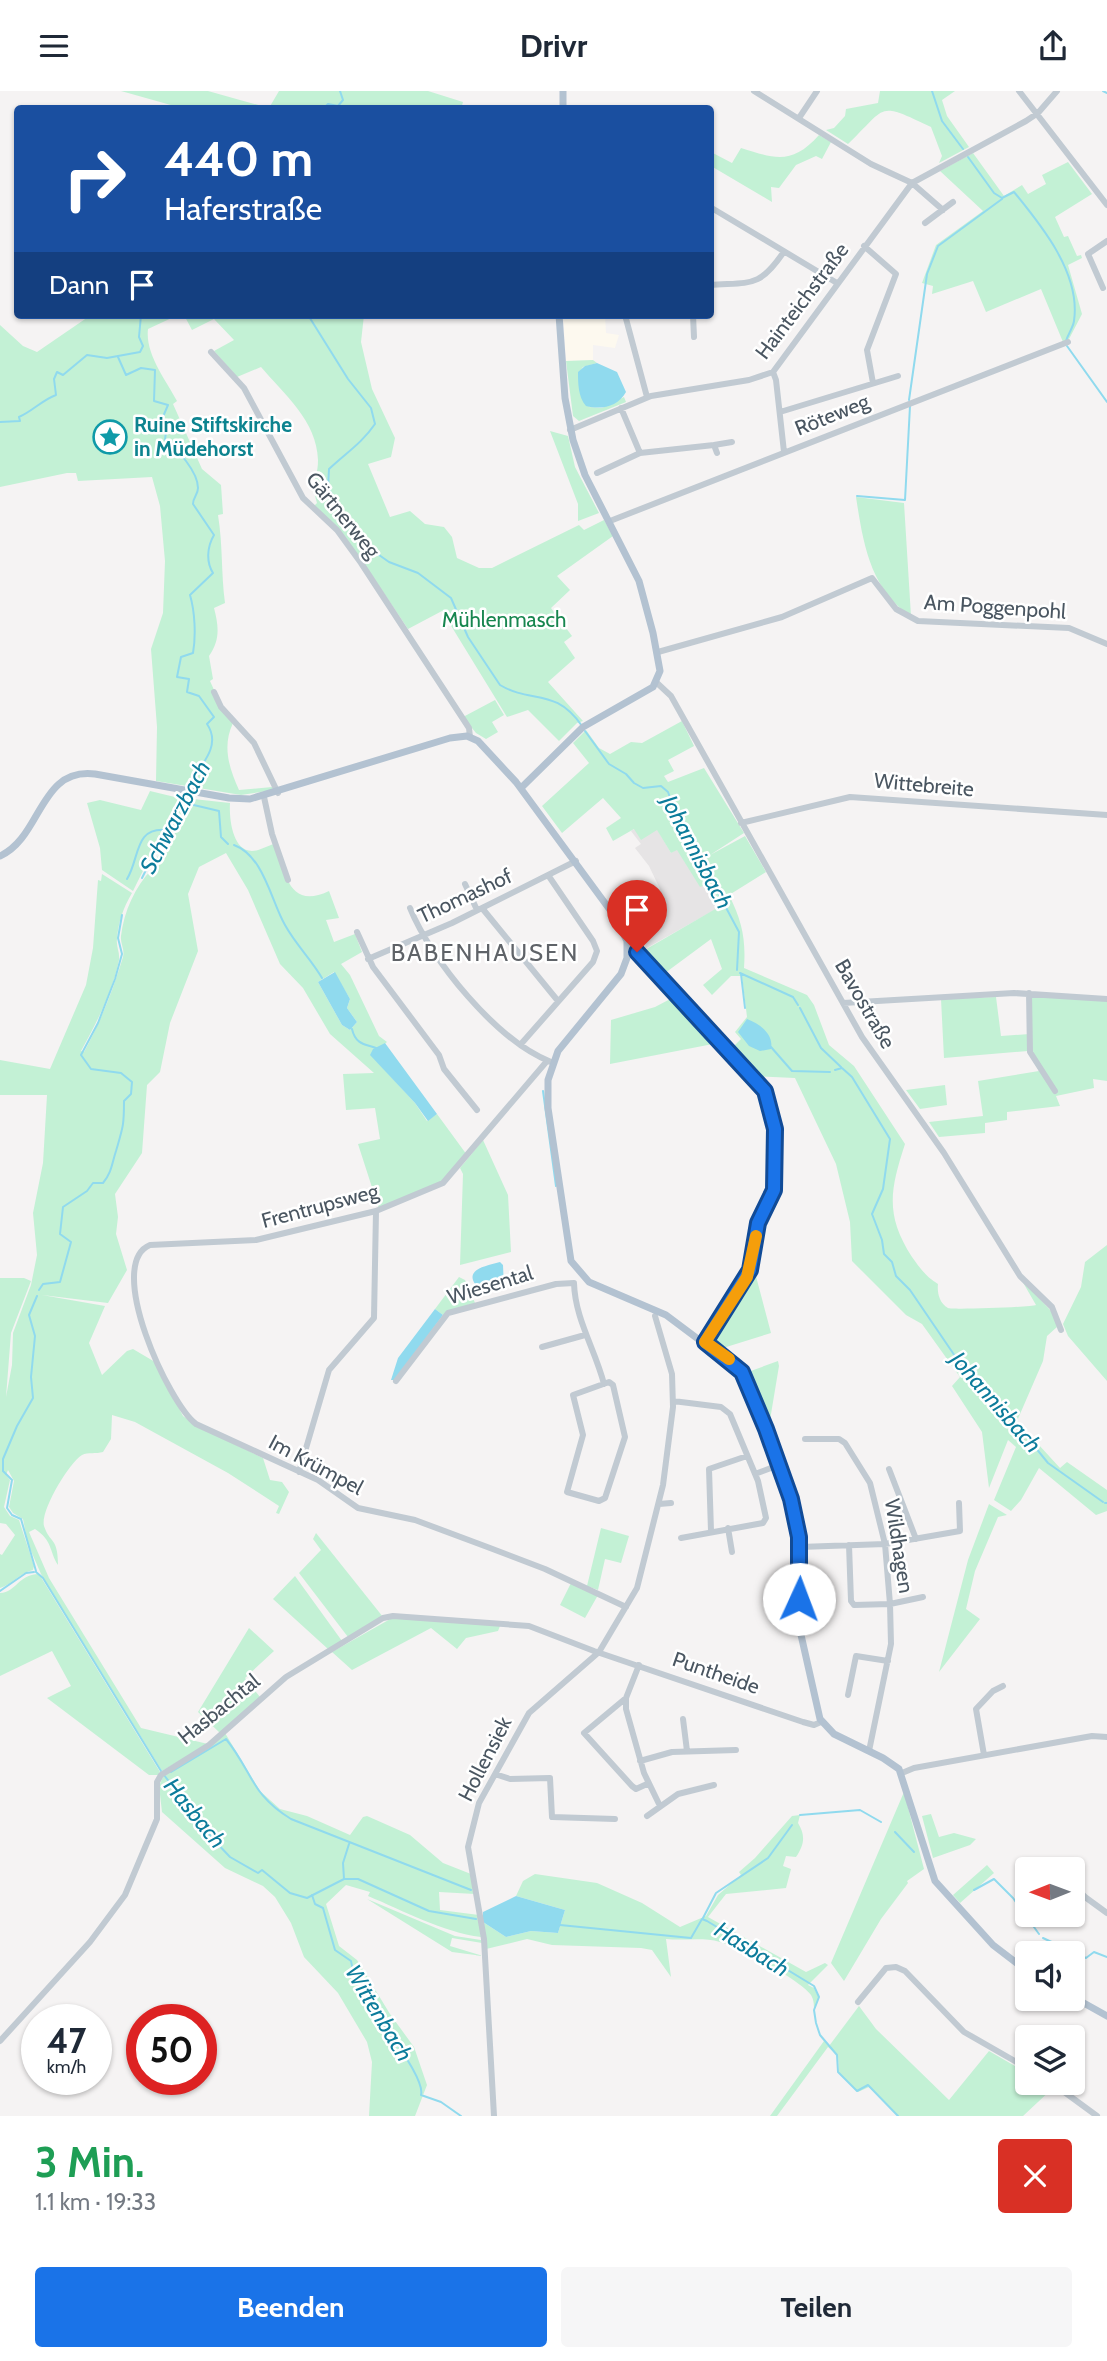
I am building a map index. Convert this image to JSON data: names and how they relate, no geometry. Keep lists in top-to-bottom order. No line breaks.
{"streets":{"street":["Hainteichstraße","Röteweg","Gärtnerweg","Am Poggenpohl","Wittebreite","Thomashof","Bavostraße","Frentrupsweg","Wiesental","Im Krümpel","Wildhagen","Puntheide","Hasbachtal","Hollensiek"]},"crossings":[["Wittebreite","Bavostraße"],["Frentrupsweg","Im Krümpel"],["Im Krümpel","Hollensiek"],["Puntheide","Hasbachtal"],["Puntheide","Hollensiek"],["Hasbachtal","Hollensiek"]],"districts":["BABENHAUSEN"],"water":["Schwarzbach","Johannisbach","Hasbach","Wittenbach"],"parks":["Mühlenmasch"],"places":{"place":["Ruine Stiftskirche in Müdehorst"]},"north":"left","page":{"header":"Drivr","turn":["440 m","Haferstraße"],"then":"Dann","speed":"47 km/h","limit":"50","heading":["3 Min.","1.1 km · 19:33"],"buttons":["Beenden","Teilen"]}}
